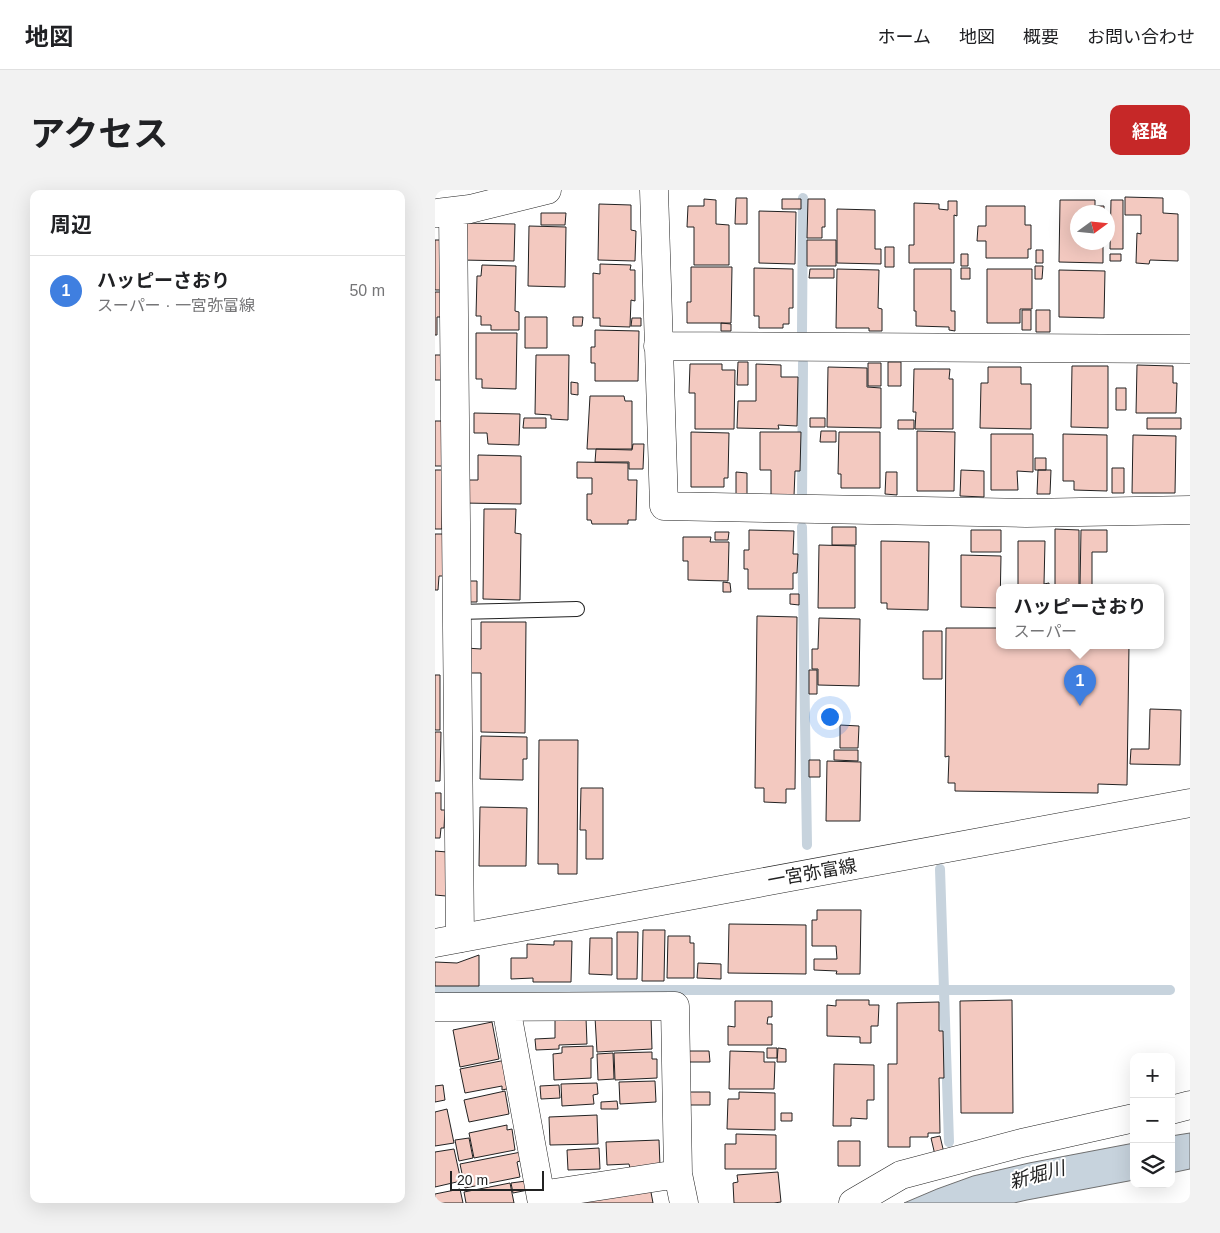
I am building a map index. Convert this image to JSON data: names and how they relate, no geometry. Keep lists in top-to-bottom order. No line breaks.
{"streets":{"street":["一宮弥富線"]},"water":["新堀川"],"scale_bar":"20 m","north":"right","page":{"header":"地図","nav":["ホーム","地図","概要","お問い合わせ"],"title":"アクセス","buttons":"経路","heading":"周辺","list":[{"mark":"1","name":"ハッピーさおり","note":"スーパー · 一宮弥富線","value":"50 m"}],"popup":["ハッピーさおり","スーパー"],"pins":"1","map_buttons":["+","−"],"scale":"20 m"}}
